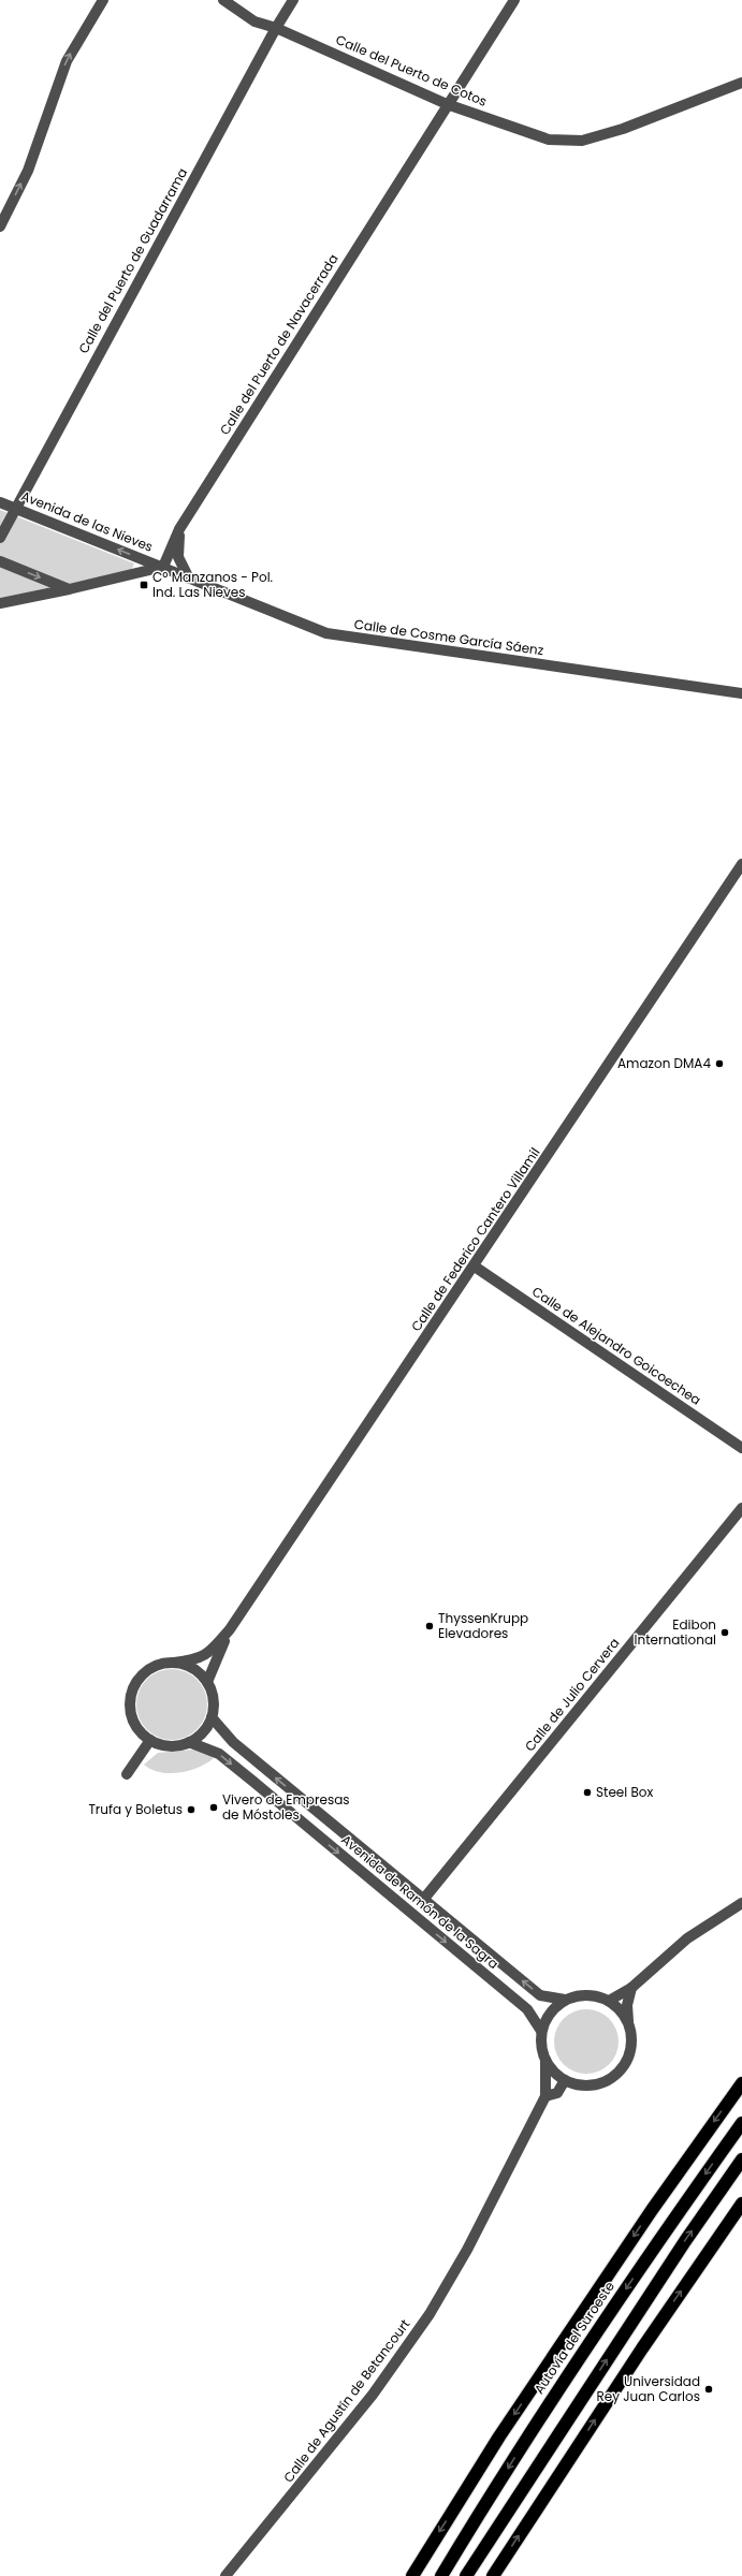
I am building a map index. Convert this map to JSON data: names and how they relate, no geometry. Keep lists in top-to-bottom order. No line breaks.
{"streets":{"highway":["Autovía del Suroeste"],"street":["Calle del Puerto de Cotos","Calle del Puerto de Guadarrama","Calle del Puerto de Navacerrada","Avenida de las Nieves","Calle de Cosme García Sáenz","Calle de Federico Cantero Villamil","Calle de Alejandro Goicoechea","Calle de Julio Cervera","Avenida de Ramón de la Sagra","Calle de Agustín de Betancourt"]},"crossings":[["Calle del Puerto de Cotos","Calle del Puerto de Guadarrama"],["Calle del Puerto de Cotos","Calle del Puerto de Navacerrada"],["Calle del Puerto de Guadarrama","Avenida de las Nieves"],["Calle del Puerto de Navacerrada","Avenida de las Nieves"],["Calle del Puerto de Navacerrada","Calle de Cosme García Sáenz"],["Avenida de las Nieves","Calle de Cosme García Sáenz"],["Calle de Federico Cantero Villamil","Calle de Alejandro Goicoechea"],["Calle de Federico Cantero Villamil","Avenida de Ramón de la Sagra"],["Calle de Julio Cervera","Avenida de Ramón de la Sagra"],["Avenida de Ramón de la Sagra","Calle de Agustín de Betancourt"]],"places":{"transit":["Cº Manzanos - Pol. Ind. Las Nieves"],"other":["Amazon DMA4","ThyssenKrupp Elevadores","Edibon International","Steel Box","Vivero de Empresas de Móstoles","Trufa y Boletus","Universidad Rey Juan Carlos"]}}
